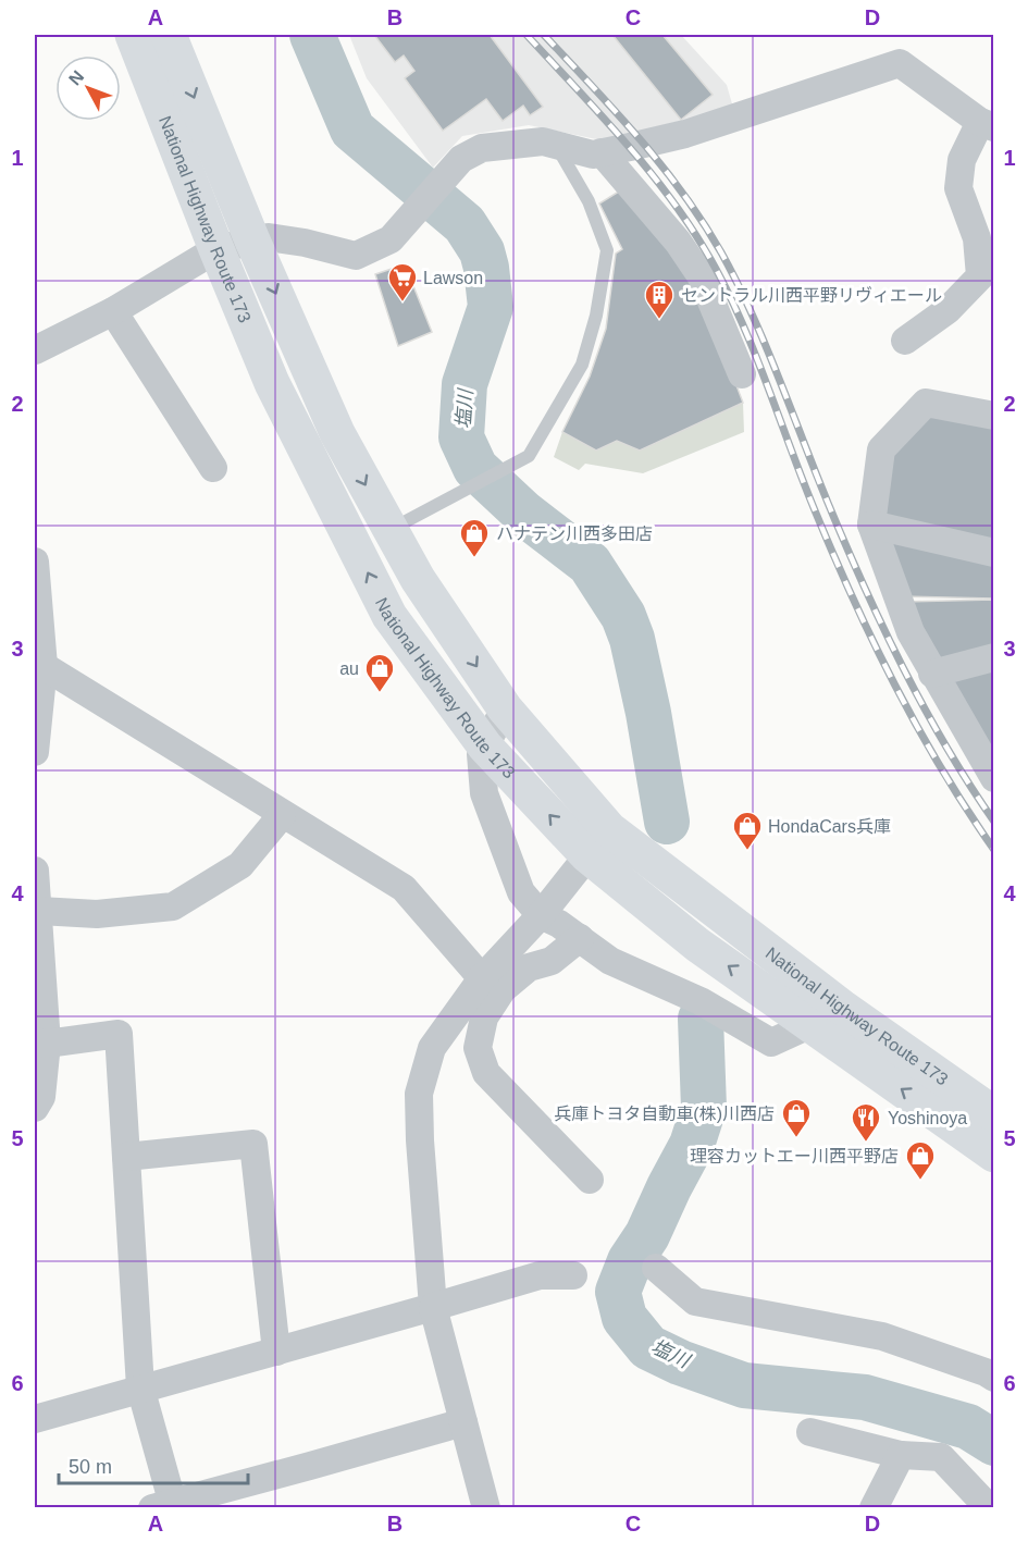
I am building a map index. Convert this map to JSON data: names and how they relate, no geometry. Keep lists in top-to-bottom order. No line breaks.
{"streets":{"highway":["National Highway Route 173"]},"water":["塩川"],"places":{"supermarket":["Lawson"],"building":["セントラル川西平野リヴィエール"],"shop":["ハナテン川西多田店","au","HondaCars兵庫","兵庫トヨタ自動車(株)川西店","理容カットエー川西平野店"],"restaurant":["Yoshinoya"]},"scale_bar":"50 m","north":"top left","grid":{"columns":["A","B","C","D"],"rows":["1","2","3","4","5","6"]}}
